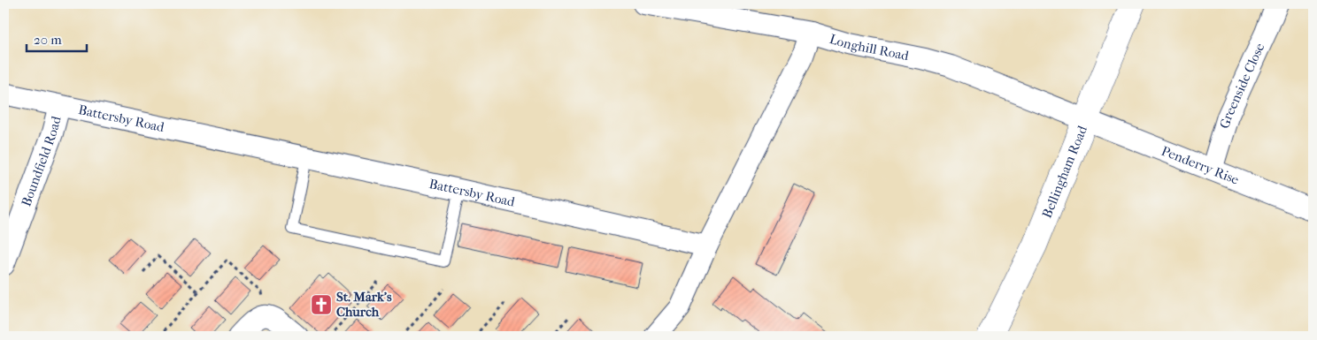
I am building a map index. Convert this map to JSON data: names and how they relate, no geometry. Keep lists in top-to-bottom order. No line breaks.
{"streets":{"street":["Longhill Road","Greenside Close","Battersby Road","Boundfield Road","Penderry Rise","Bellingham Road"]},"crossings":[["Longhill Road","Penderry Rise"],["Longhill Road","Bellingham Road"],["Greenside Close","Penderry Rise"],["Battersby Road","Boundfield Road"],["Penderry Rise","Bellingham Road"]],"places":{"church":["St. Mark's Church"]},"scale_bar":"20 m"}
